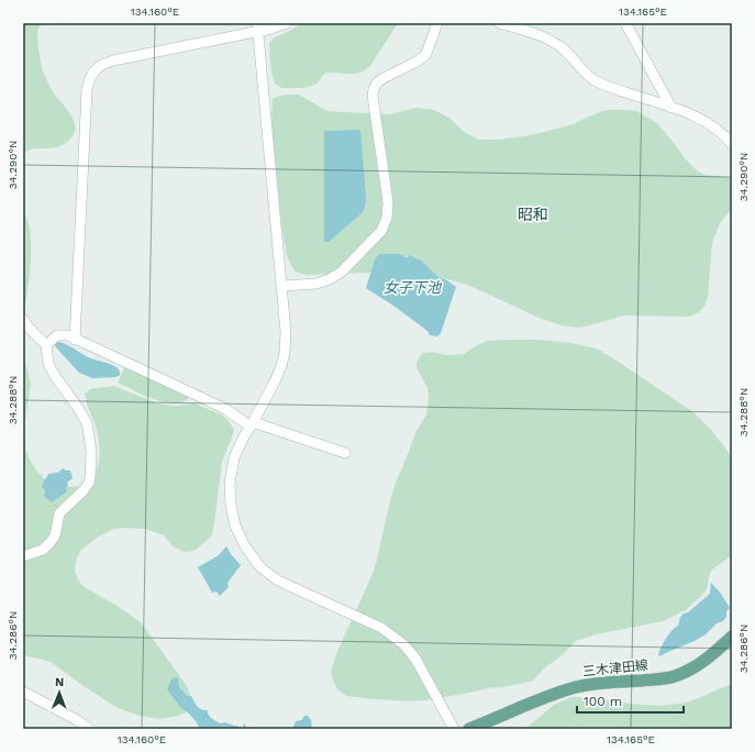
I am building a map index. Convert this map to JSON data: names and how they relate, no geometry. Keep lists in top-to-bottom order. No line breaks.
{"streets":{"main road":["三木津田線"]},"districts":["昭和"],"water":["女子下池"],"scale_bar":"100 m","north":"top","coordinates":["134.160°E","134.165°E","34.290°N","34.288°N","34.286°N"]}
